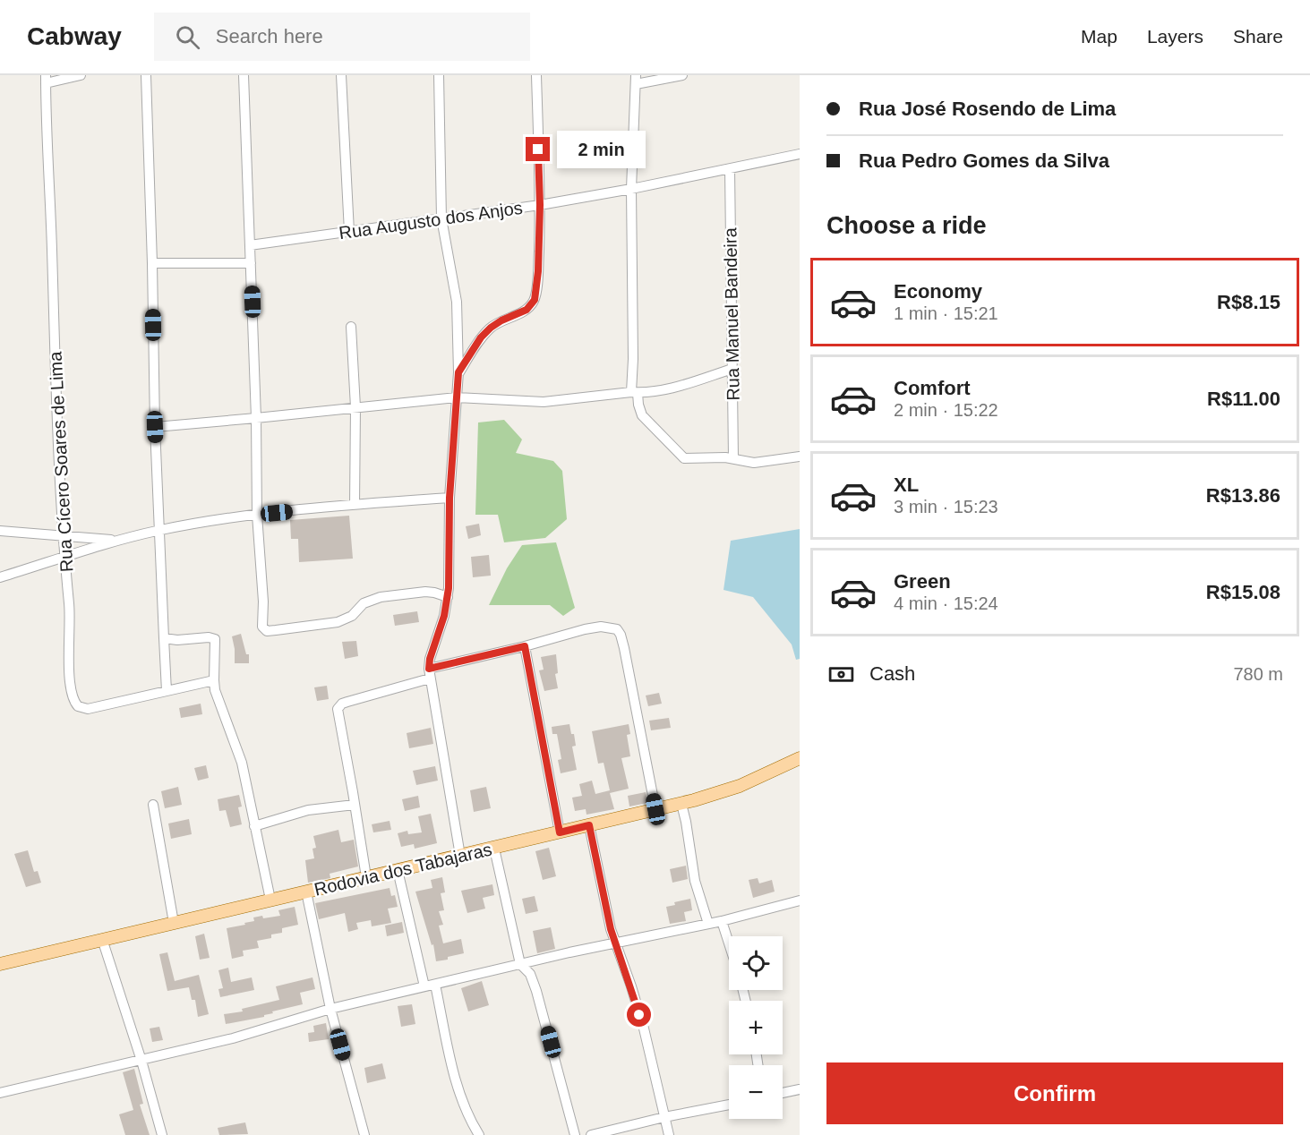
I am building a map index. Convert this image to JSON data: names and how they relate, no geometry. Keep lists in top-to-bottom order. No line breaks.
{"streets":{"main road":["Rodovia dos Tabajaras"],"street":["Rua Augusto dos Anjos","Rua Manuel Bandeira","Rua Cícero Soares de Lima"]},"crossings":[["Rua Augusto dos Anjos","Rua Manuel Bandeira"]],"page":{"header":"Cabway","search":"Search here","nav":["Map","Layers","Share"],"banner":["Rua José Rosendo de Lima","Rua Pedro Gomes da Silva"],"bubble":"2 min","heading":"Choose a ride","list":[{"name":"Economy","note":"1 min · 15:21","value":"R$8.15"},{"name":"Comfort","note":"2 min · 15:22","value":"R$11.00"},{"name":"XL","note":"3 min · 15:23","value":"R$13.86"},{"name":"Green","note":"4 min · 15:24","value":"R$15.08"}],"pay":["Cash","780 m"],"map_buttons":["+","−"],"buttons":"Confirm"}}
